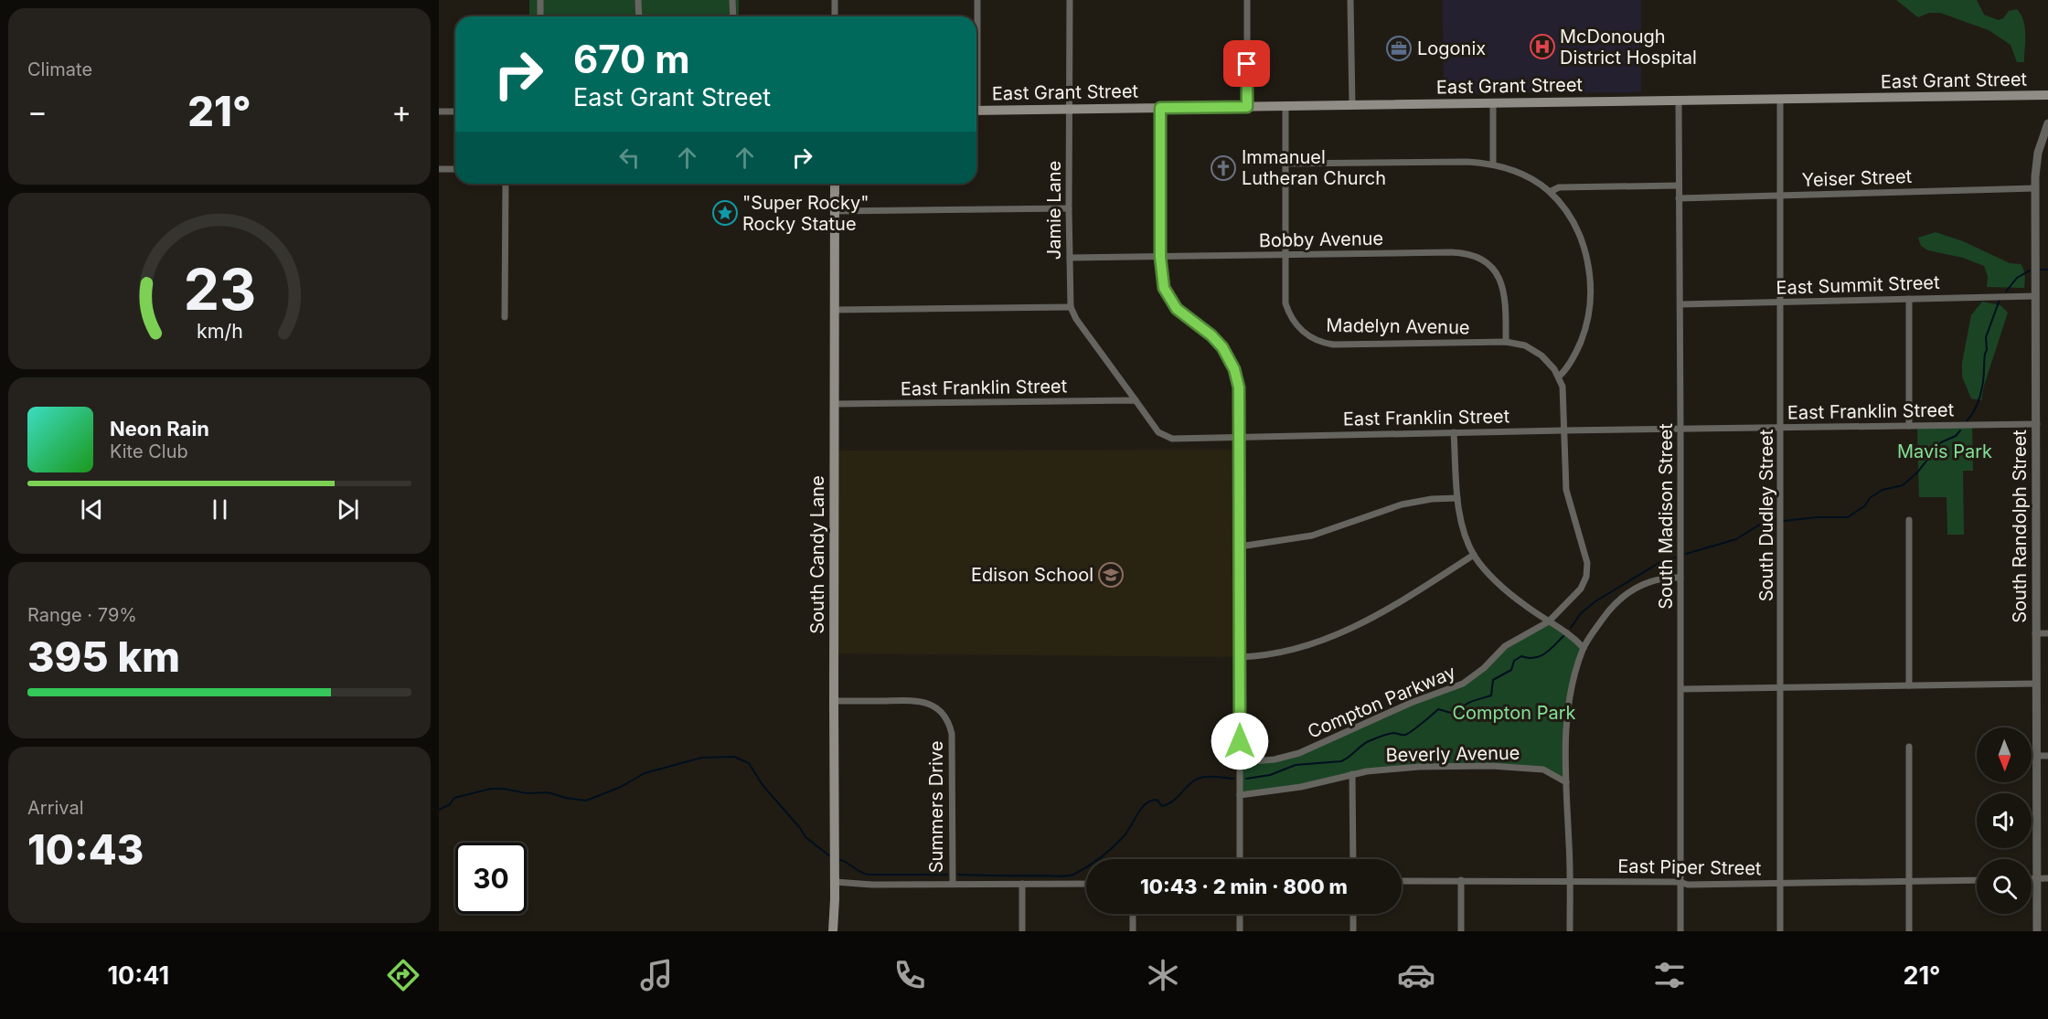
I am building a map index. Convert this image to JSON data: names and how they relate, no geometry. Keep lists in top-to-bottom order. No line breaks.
{"streets":{"main road":["East Grant Street","South Candy Lane"],"street":["Yeiser Street","Jamie Lane","Bobby Avenue","East Summit Street","Madelyn Avenue","East Franklin Street","South Dudley Street","South Madison Street","South Randolph Street","Compton Parkway","Beverly Avenue","Summers Drive","East Piper Street"]},"crossings":[["East Grant Street","Jamie Lane"],["East Grant Street","Madelyn Avenue"],["East Grant Street","South Dudley Street"],["East Grant Street","South Madison Street"],["Yeiser Street","South Dudley Street"],["Yeiser Street","South Madison Street"],["Yeiser Street","South Randolph Street"],["Jamie Lane","Bobby Avenue"],["Jamie Lane","East Franklin Street"],["Bobby Avenue","Madelyn Avenue"],["East Summit Street","South Dudley Street"],["East Summit Street","South Madison Street"],["East Summit Street","South Randolph Street"],["East Franklin Street","South Dudley Street"],["East Franklin Street","South Madison Street"],["East Franklin Street","South Randolph Street"],["East Franklin Street","South Candy Lane"],["East Franklin Street","Compton Parkway"],["South Dudley Street","East Piper Street"],["South Madison Street","East Piper Street"],["South Candy Lane","Summers Drive"]],"parks":["Mavis Park","Compton Park"],"places":{"hospital":["McDonough District Hospital"],"office":["Logonix"],"church":["Immanuel Lutheran Church"],"place":["\"Super Rocky\" Rocky Statue"],"school or university":["Edison School"]},"north":"bottom","page":{"tile":["Climate",["Range · 79%","395 km"],["Arrival","10:43"]],"turn":["670 m","East Grant Street"],"heat":["−","21°","+"],"song":["Neon Rain","Kite Club"],"limit":"30","trip":"10:43 · 2 min · 800 m","tabs":["10:41","21°"],"gauge":["23","km/h"]}}
